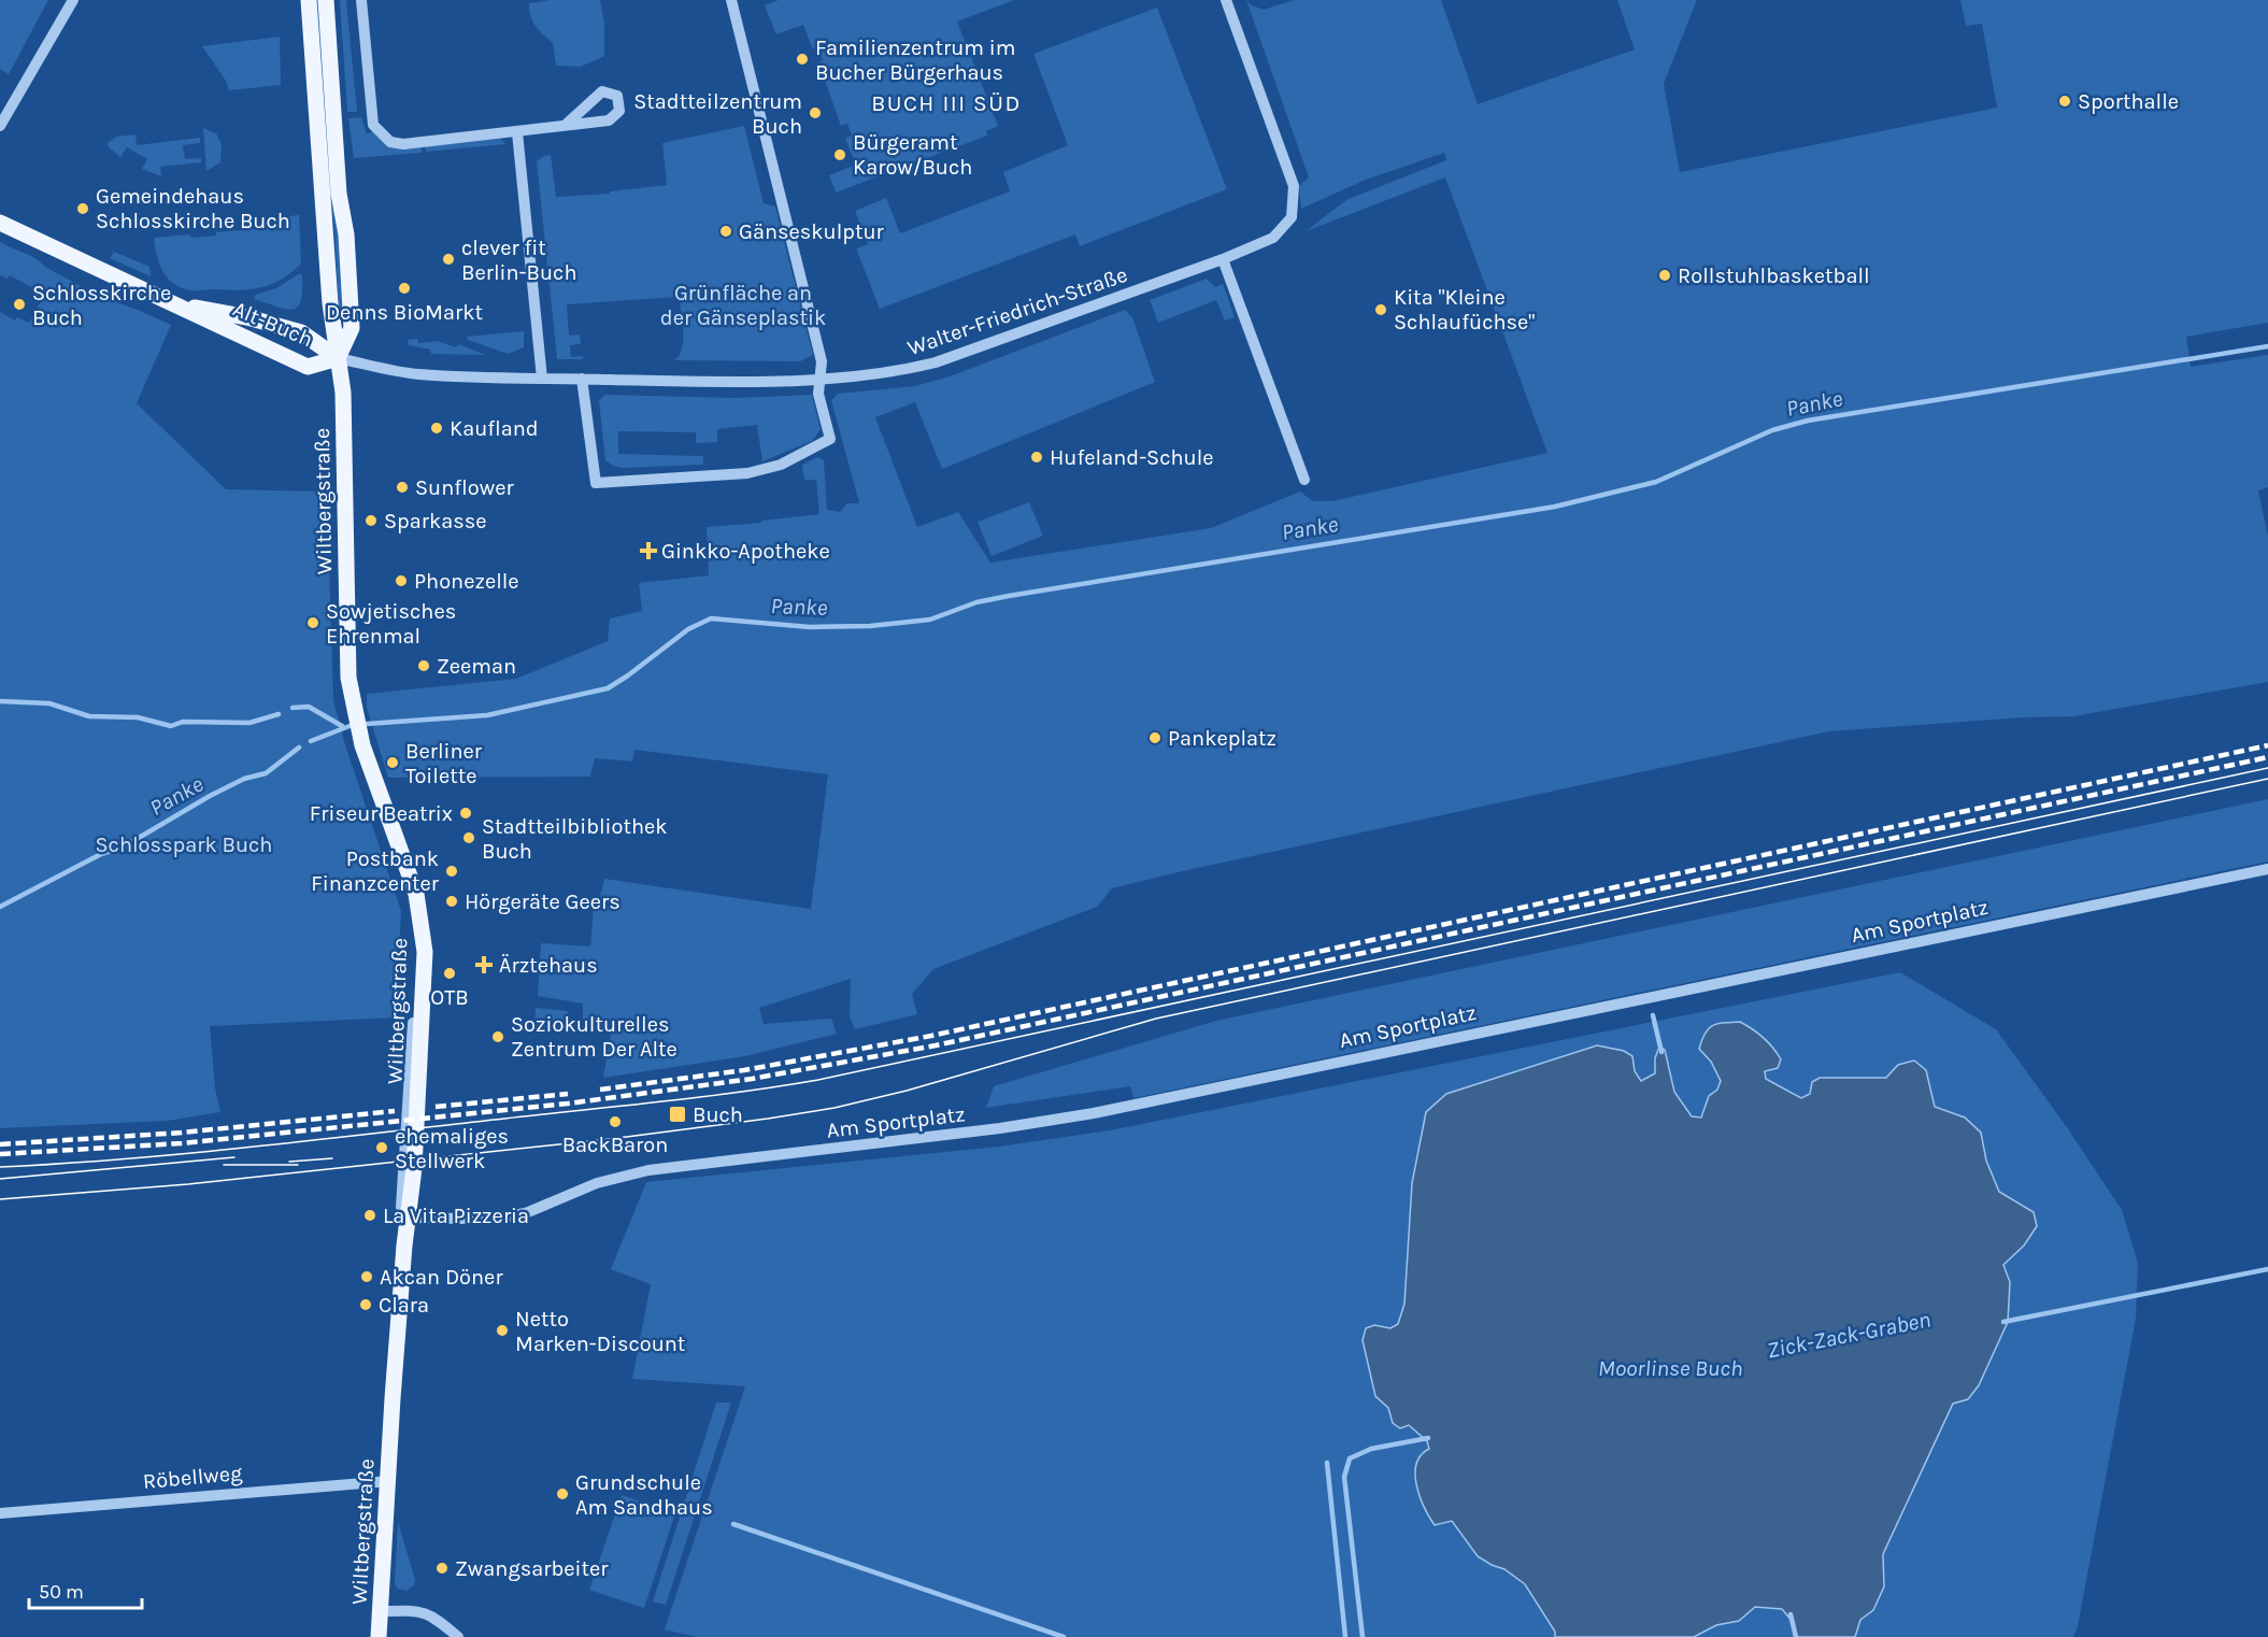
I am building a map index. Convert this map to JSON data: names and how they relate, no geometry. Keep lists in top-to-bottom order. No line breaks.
{"streets":{"main road":["Alt-Buch","Wiltbergstraße"],"street":["Walter-Friedrich-Straße","Am Sportplatz","Röbellweg"]},"crossings":[["Walter-Friedrich-Straße","Alt-Buch"],["Walter-Friedrich-Straße","Wiltbergstraße"],["Alt-Buch","Wiltbergstraße"],["Wiltbergstraße","Am Sportplatz"],["Wiltbergstraße","Röbellweg"]],"districts":["BUCH III SÜD"],"water":["Panke","Zick-Zack-Graben","Moorlinse Buch"],"parks":["Grünfläche an der Gänseplastik","Schlosspark Buch"],"places":{"other":["Familienzentrum im Bucher Bürgerhaus","Sporthalle","Stadtteilzentrum Buch","Bürgeramt Karow/Buch","Gemeindehaus Schlosskirche Buch","Gänseskulptur","clever fit Berlin-Buch","Rollstuhlbasketball","Denns BioMarkt","Schlosskirche Buch","Kita \"Kleine Schlaufüchse\"","Kaufland","Hufeland-Schule","Sunflower","Sparkasse","Phonezelle","Sowjetisches Ehrenmal","Zeeman","Pankeplatz","Berliner Toilette","Friseur Beatrix","Stadtteilbibliothek Buch","Postbank Finanzcenter","Hörgeräte Geers","OTB","Soziokulturelles Zentrum Der Alte","BackBaron","ehemaliges Stellwerk","La Vita Pizzeria","Akcan Döner","Clara","Netto Marken-Discount","Grundschule Am Sandhaus","Zwangsarbeiter"],"health":["Ginkko-Apotheke","Ärztehaus"],"transit":["Buch"]},"scale_bar":"50 m"}
